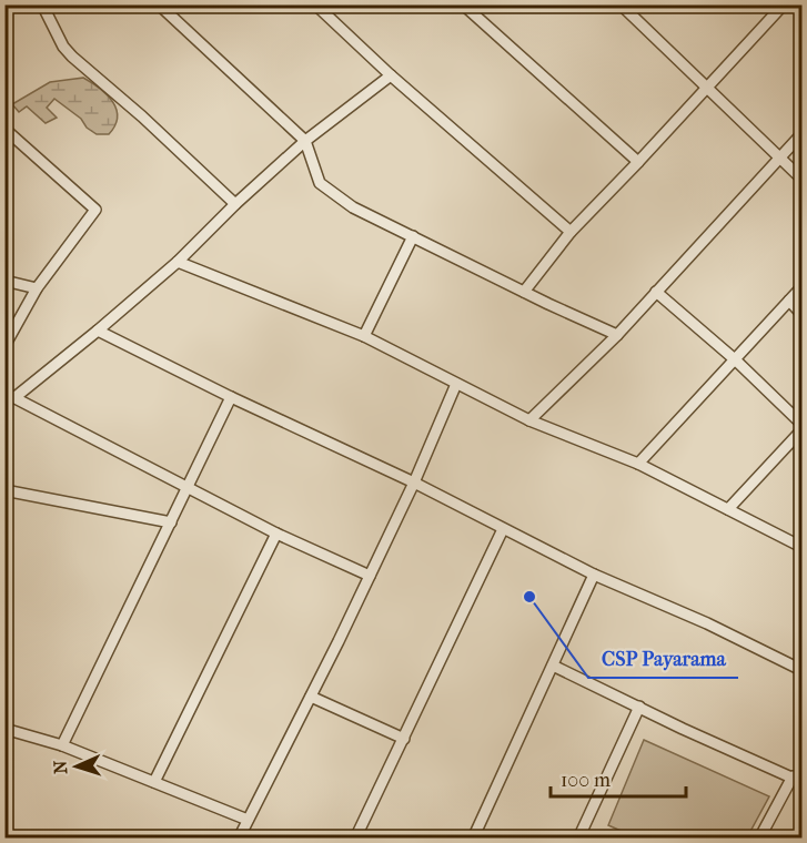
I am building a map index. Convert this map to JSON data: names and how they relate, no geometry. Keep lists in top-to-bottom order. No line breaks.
{"places":["CSP Payarama"],"scale_bar":"100 m","north":"left"}
